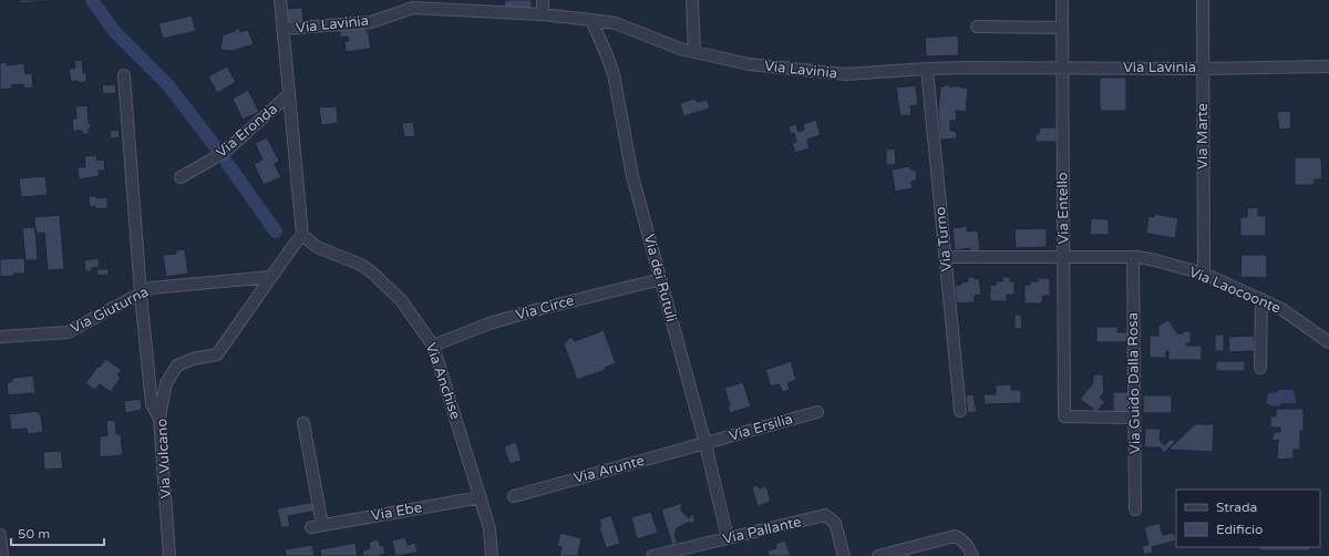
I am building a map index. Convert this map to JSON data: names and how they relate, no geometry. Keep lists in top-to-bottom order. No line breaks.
{"streets":{"street":["Via Lavinia","Via Eronda","Via Marte","Via Entello","Via Turno","Via dei Rutuli","Via Laocoonte","Via Circe","Via Giuturna","Via Anchise","Via Guido Dalla Rosa","Via Ersilia","Via Vulcano","Via Arunte","Via Ebe","Via Pallante"]},"crossings":[["Via Lavinia","Via Marte"],["Via Lavinia","Via Entello"],["Via Lavinia","Via Turno"],["Via Lavinia","Via dei Rutuli"],["Via Marte","Via Laocoonte"],["Via Entello","Via Laocoonte"],["Via Entello","Via Guido Dalla Rosa"],["Via Turno","Via Laocoonte"],["Via dei Rutuli","Via Circe"],["Via dei Rutuli","Via Ersilia"],["Via dei Rutuli","Via Arunte"],["Via dei Rutuli","Via Pallante"],["Via Laocoonte","Via Guido Dalla Rosa"],["Via Circe","Via Anchise"],["Via Giuturna","Via Vulcano"],["Via Anchise","Via Vulcano"],["Via Anchise","Via Ebe"],["Via Ersilia","Via Arunte"]],"legend":["Strada","Edificio"],"scale_bar":"50 m"}
